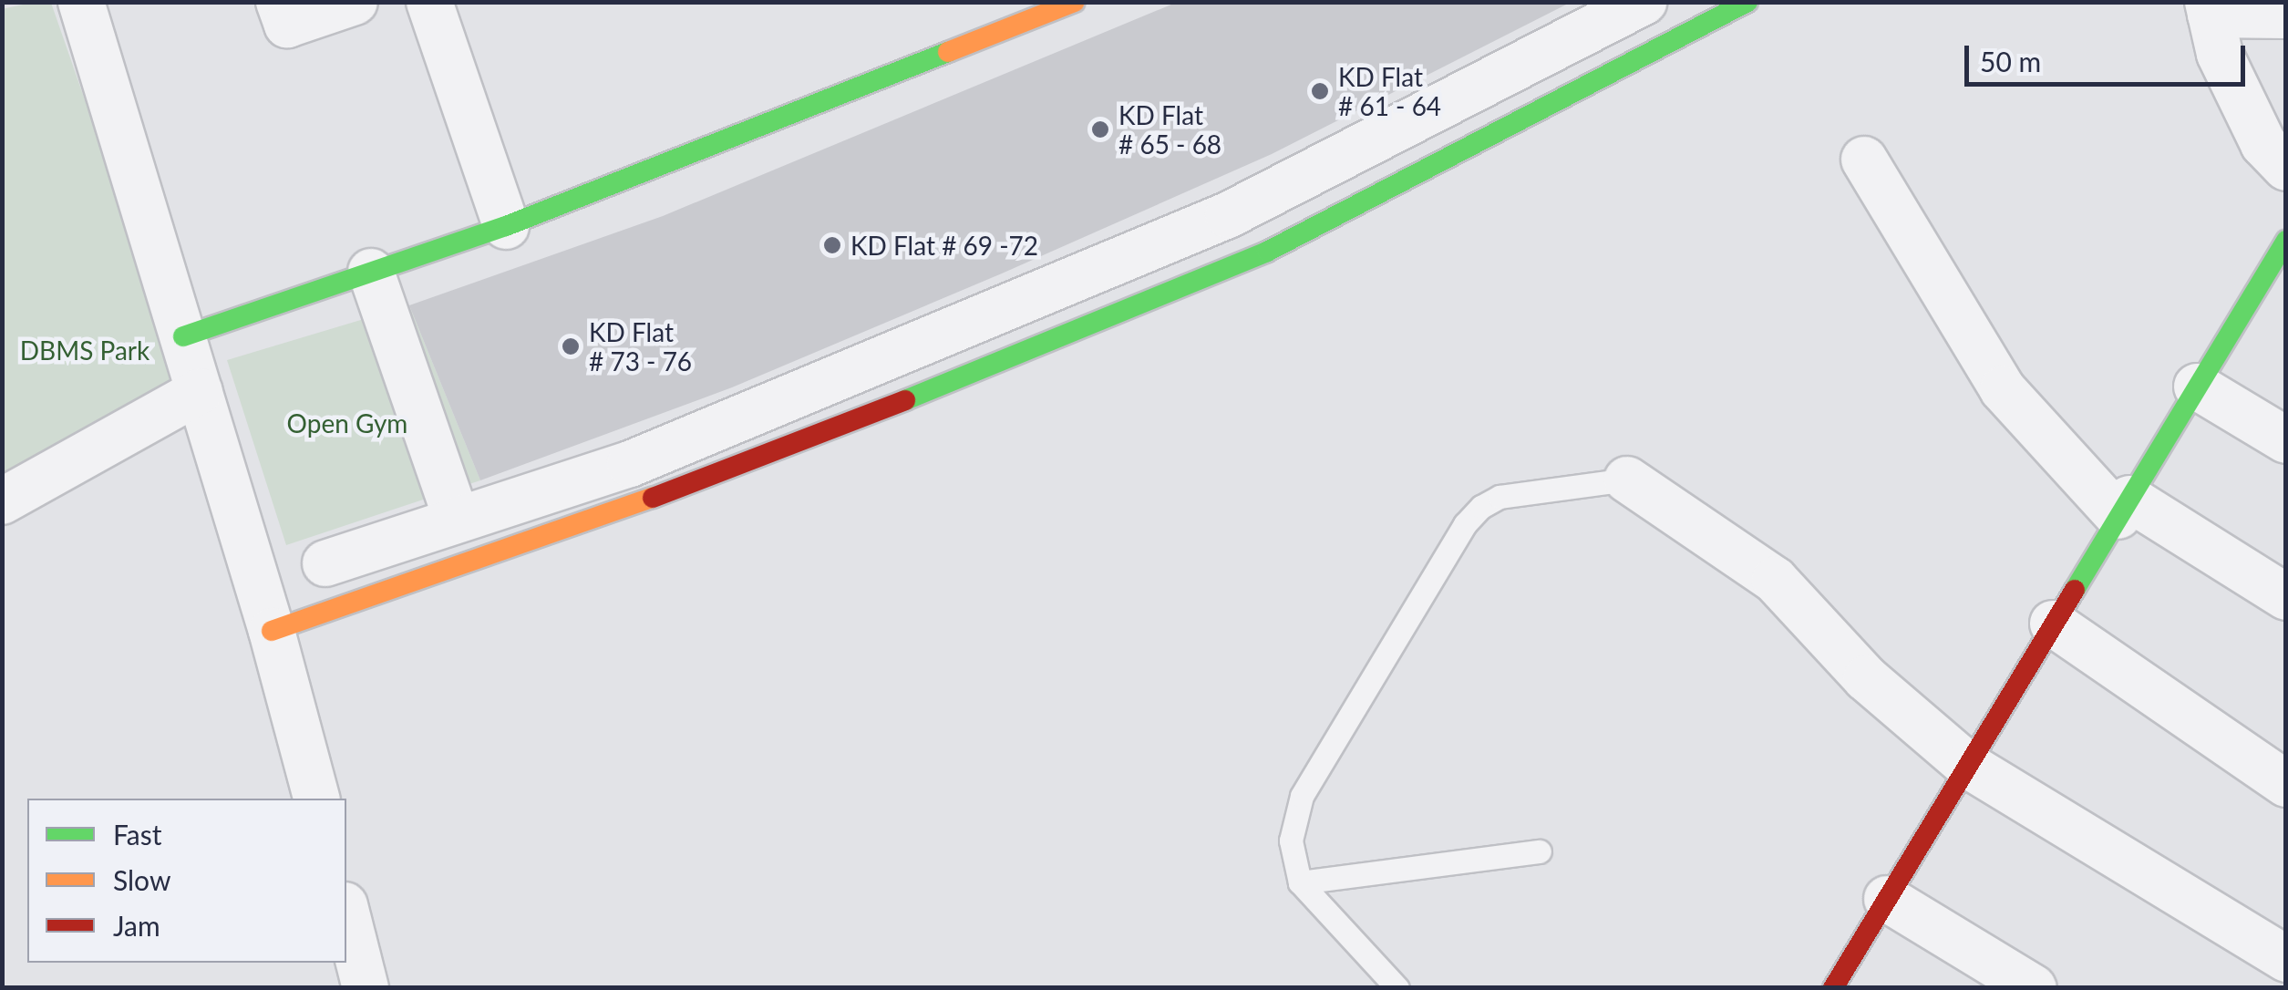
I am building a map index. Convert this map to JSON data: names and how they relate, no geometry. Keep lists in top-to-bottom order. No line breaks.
{"parks":["DBMS Park","Open Gym"],"places":["KD Flat # 61 - 64","KD Flat # 65 - 68","KD Flat # 69 -72","KD Flat # 73 - 76"],"legend":["Fast","Slow","Jam"],"scale_bar":"50 m"}
